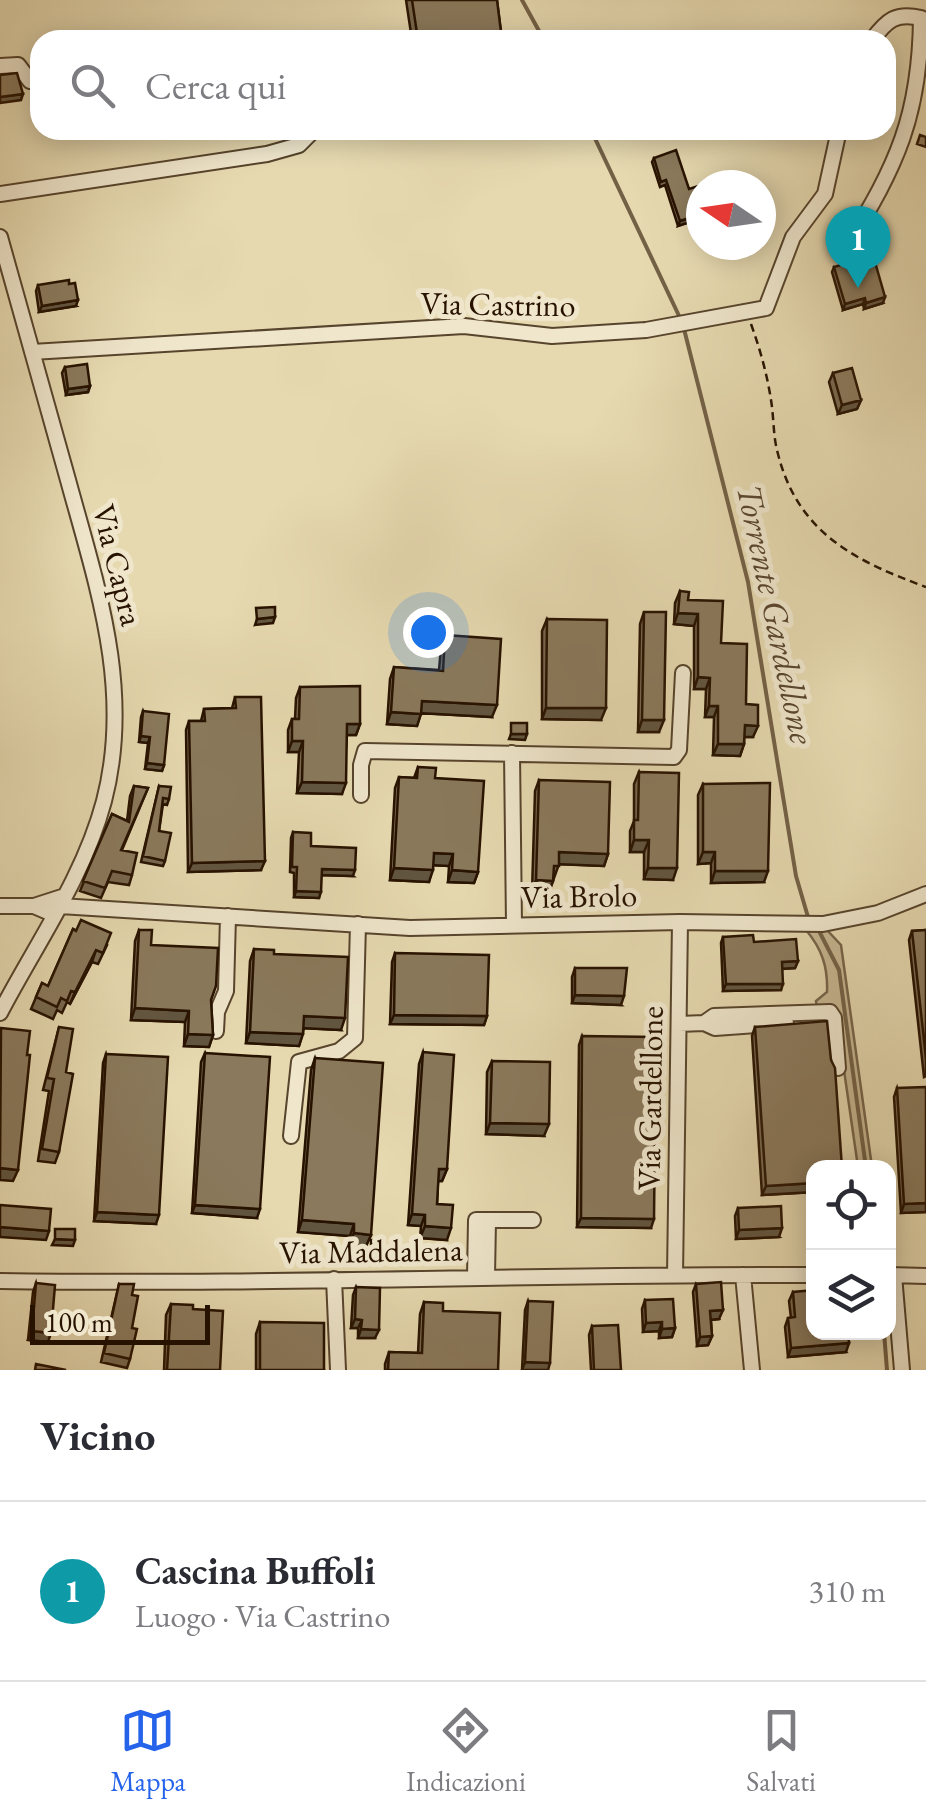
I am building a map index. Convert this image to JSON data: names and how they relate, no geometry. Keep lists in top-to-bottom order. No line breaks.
{"streets":{"street":["Via Castrino","Via Capra","Via Brolo","Via Gardellone","Via Maddalena"]},"crossings":[["Via Castrino","Via Capra"],["Via Capra","Via Brolo"],["Via Brolo","Via Gardellone"],["Via Gardellone","Via Maddalena"]],"water":["Torrente Gardellone"],"scale_bar":"100 m","north":"left","page":{"search":"Cerca qui","pins":"1","scale":"100 m","heading":"Vicino","list":[{"mark":"1","name":"Cascina Buffoli","note":"Luogo · Via Castrino","value":"310 m"}],"nav":["Mappa","Indicazioni","Salvati"]}}
